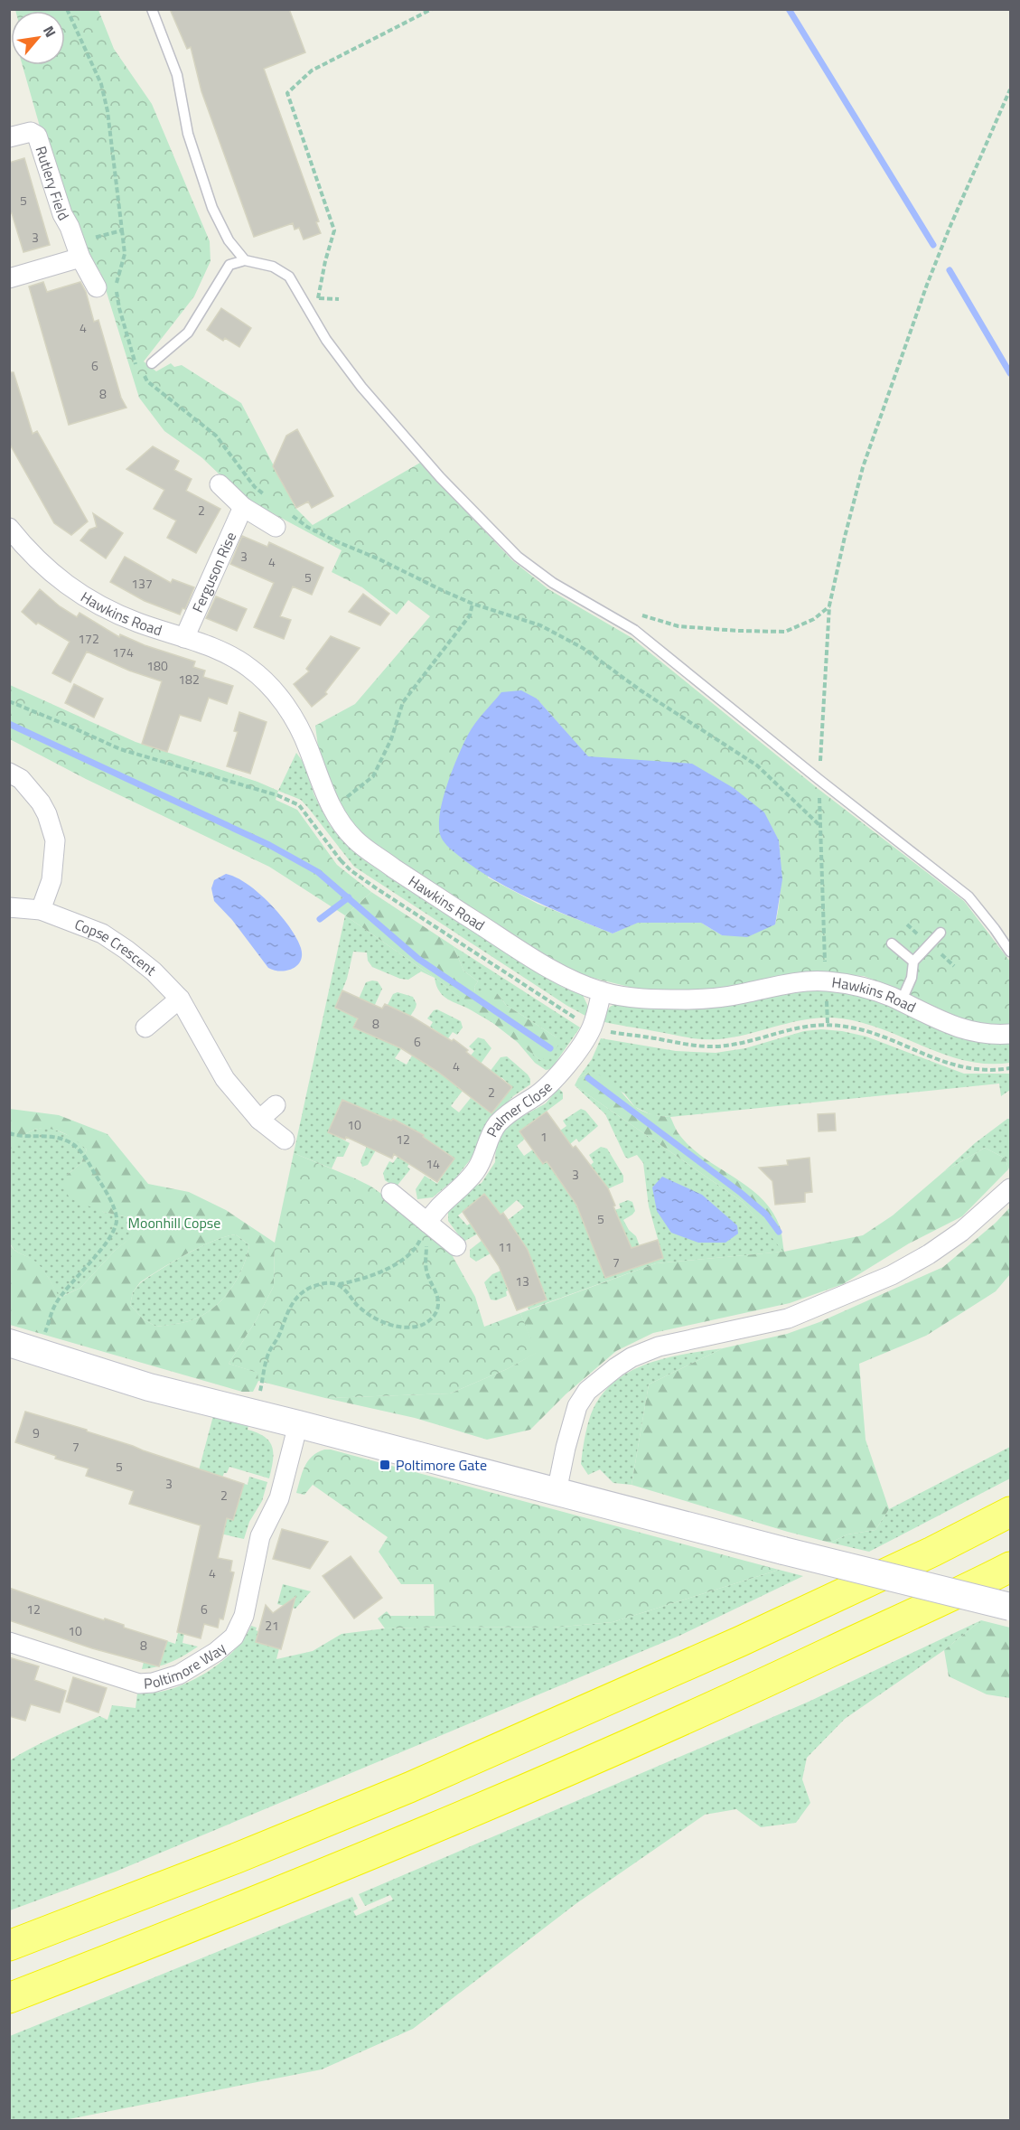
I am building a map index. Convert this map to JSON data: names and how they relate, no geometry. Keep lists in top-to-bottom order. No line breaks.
{"streets":{"street":["Rutlery Field","Ferguson Rise","Hawkins Road","Copse Crescent","Palmer Close","Poltimore Way"]},"crossings":[["Ferguson Rise","Hawkins Road"],["Hawkins Road","Palmer Close"]],"parks":["Moonhill Copse"],"places":{"transit":["Poltimore Gate"]},"house_numbers":["5","3","4","6","8","2","3","4","5","137","172","174","180","182","8","6","4","2","10","1","12","14","3","5","11","7","13","9","7","5","3","2","4","12","6","21","10","8"],"north":"top right"}
